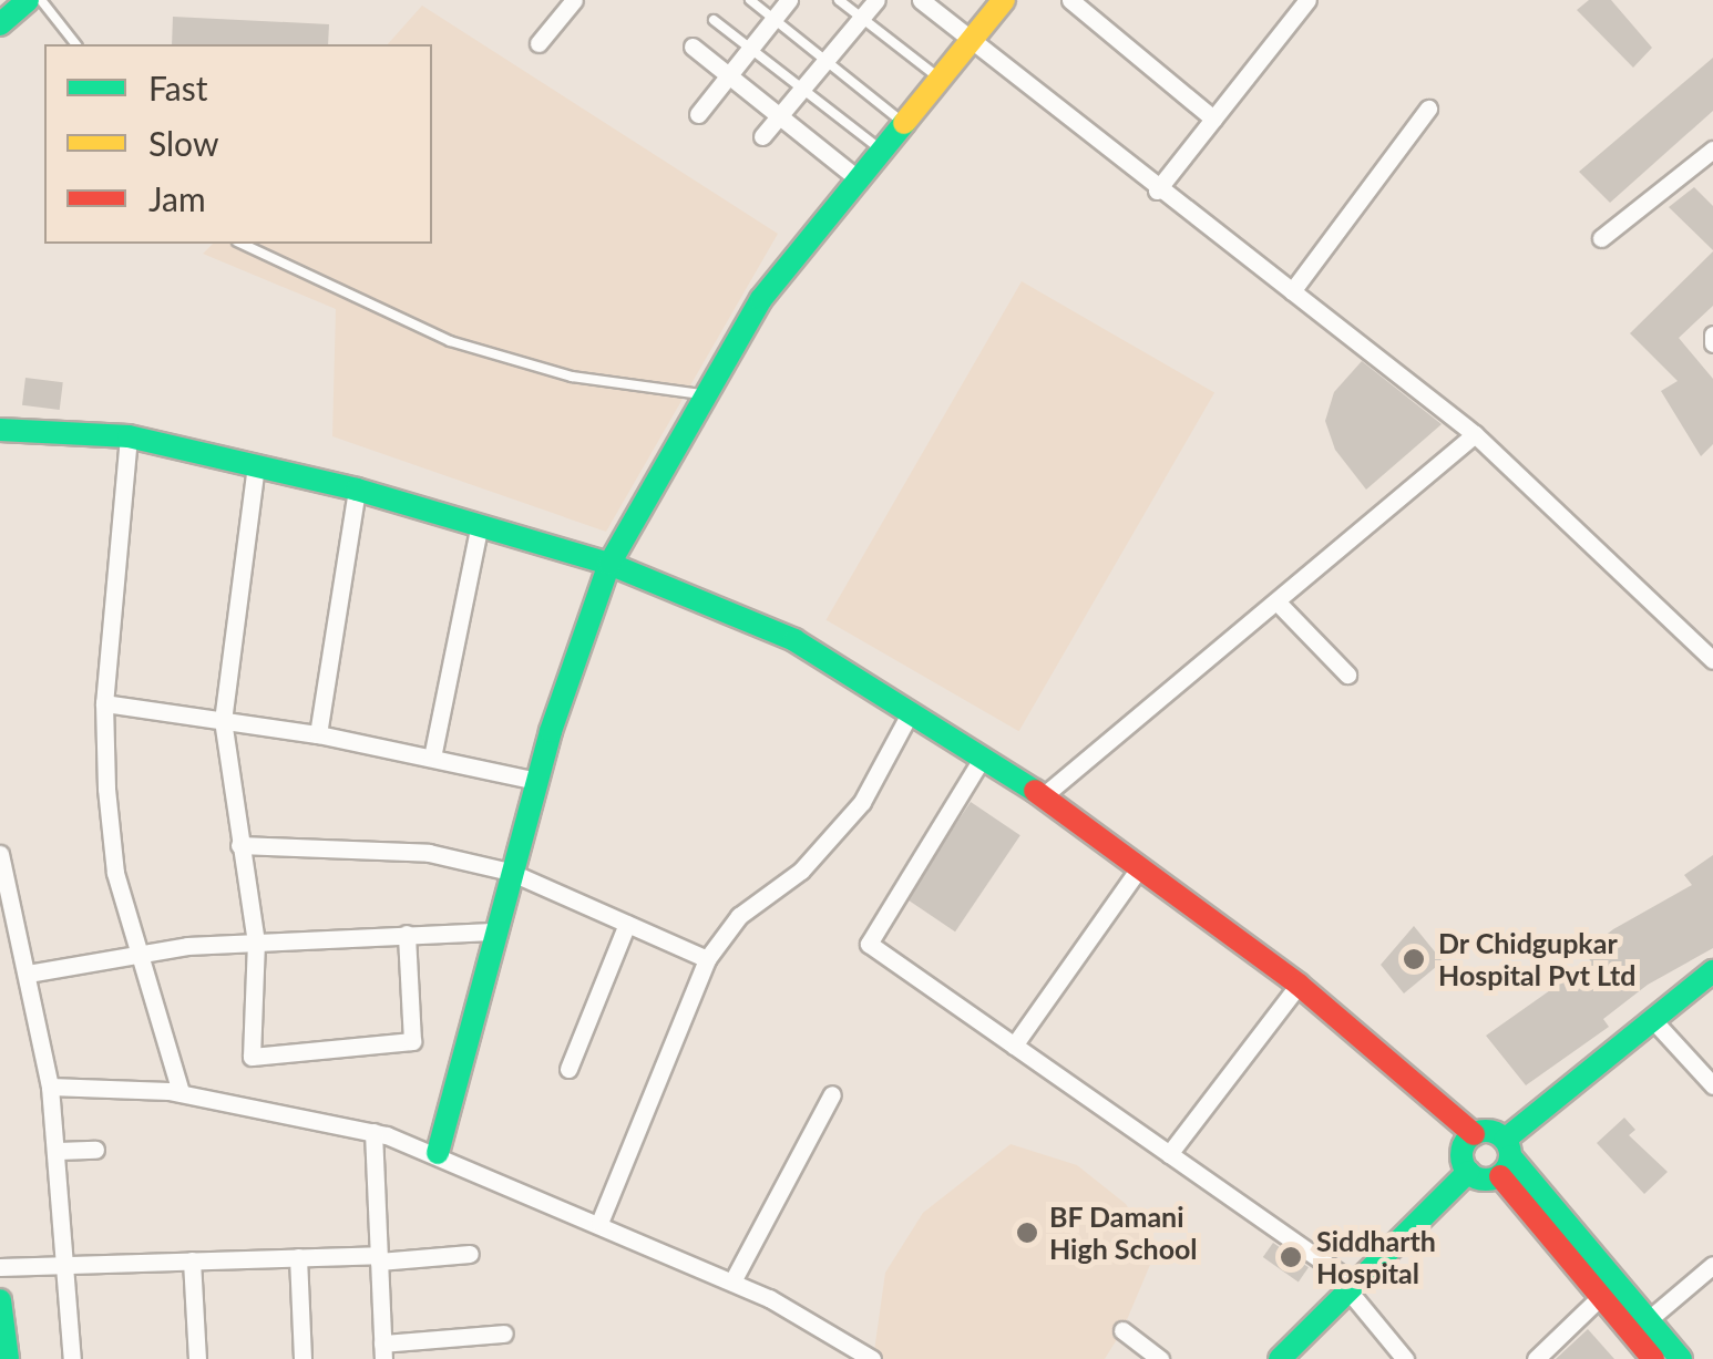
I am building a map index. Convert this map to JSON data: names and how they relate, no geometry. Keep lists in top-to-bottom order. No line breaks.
{"places":["Dr Chidgupkar Hospital Pvt Ltd","BF Damani High School","Siddharth Hospital"],"legend":["Fast","Slow","Jam"]}
